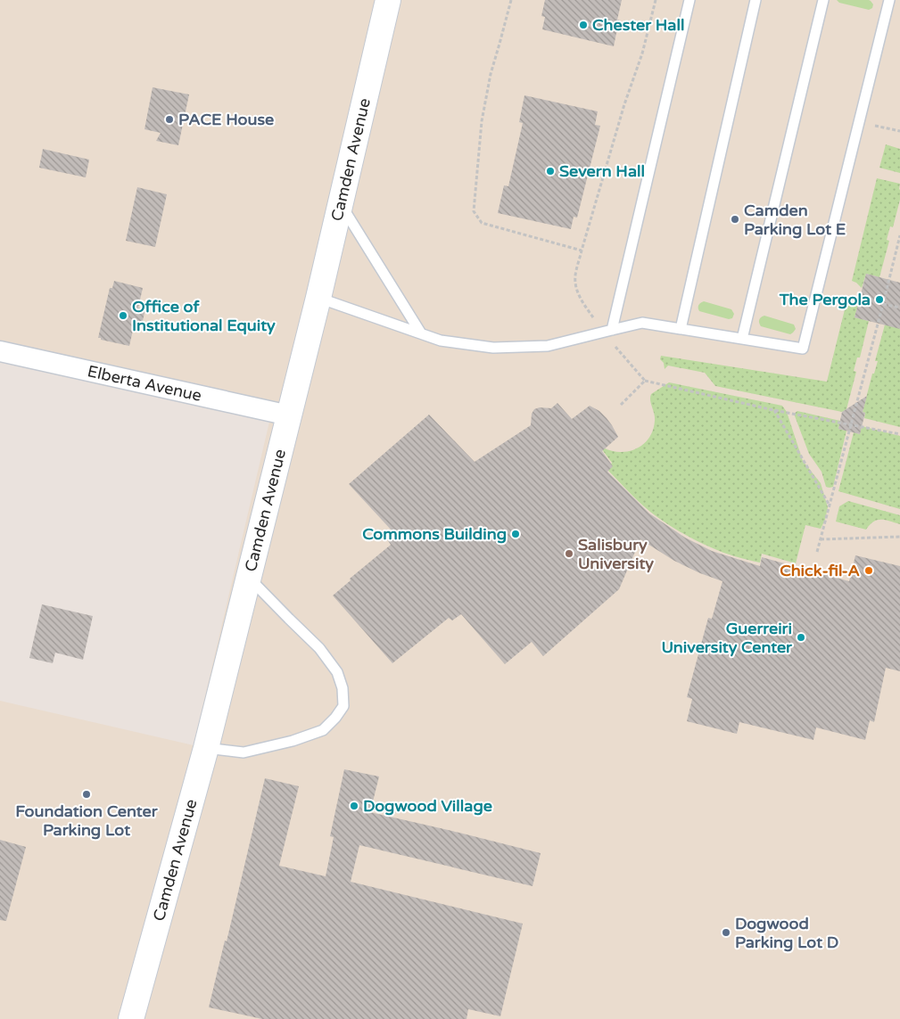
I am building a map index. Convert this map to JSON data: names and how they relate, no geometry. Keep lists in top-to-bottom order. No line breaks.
{"streets":{"street":["Camden Avenue","Elberta Avenue"]},"crossings":[["Camden Avenue","Elberta Avenue"]],"places":["Chester Hall","PACE House","Severn Hall","Camden Parking Lot E","The Pergola","Office of Institutional Equity","Commons Building","Salisbury University","Chick-fil-A","Guerreiri University Center","Foundation Center Parking Lot","Dogwood Village","Dogwood Parking Lot D"]}
